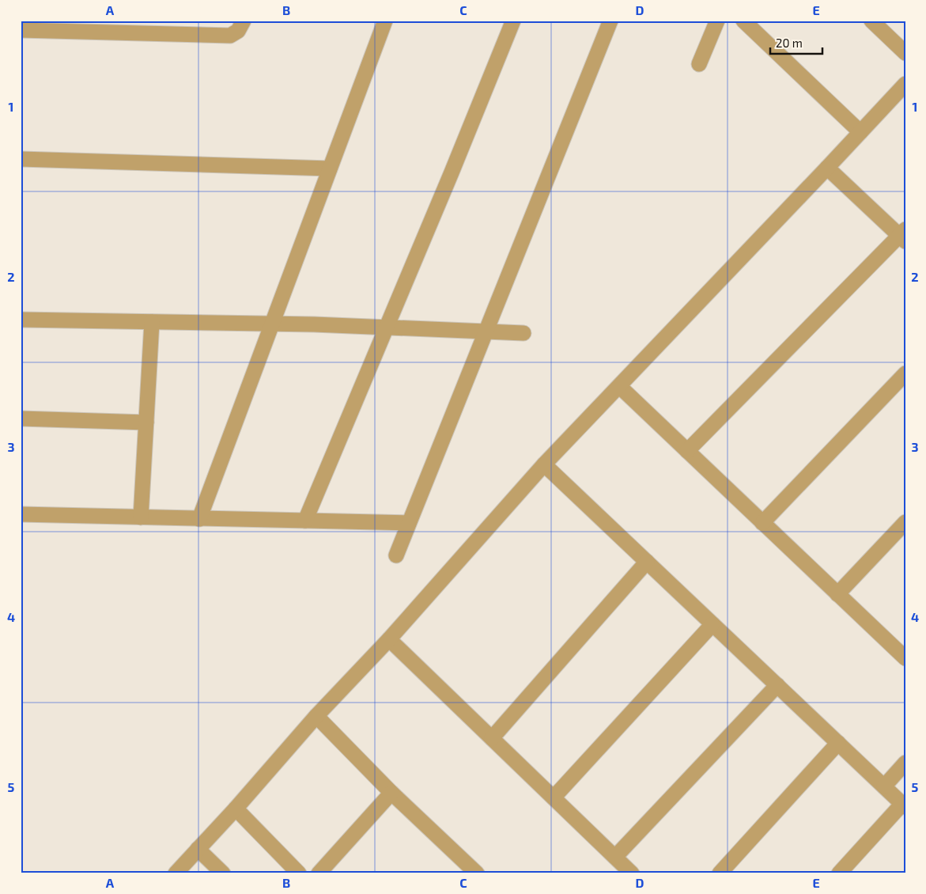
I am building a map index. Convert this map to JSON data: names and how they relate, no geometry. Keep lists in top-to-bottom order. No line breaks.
{"scale_bar":"20 m","grid":{"columns":["A","B","C","D","E"],"rows":["1","2","3","4","5"]}}
